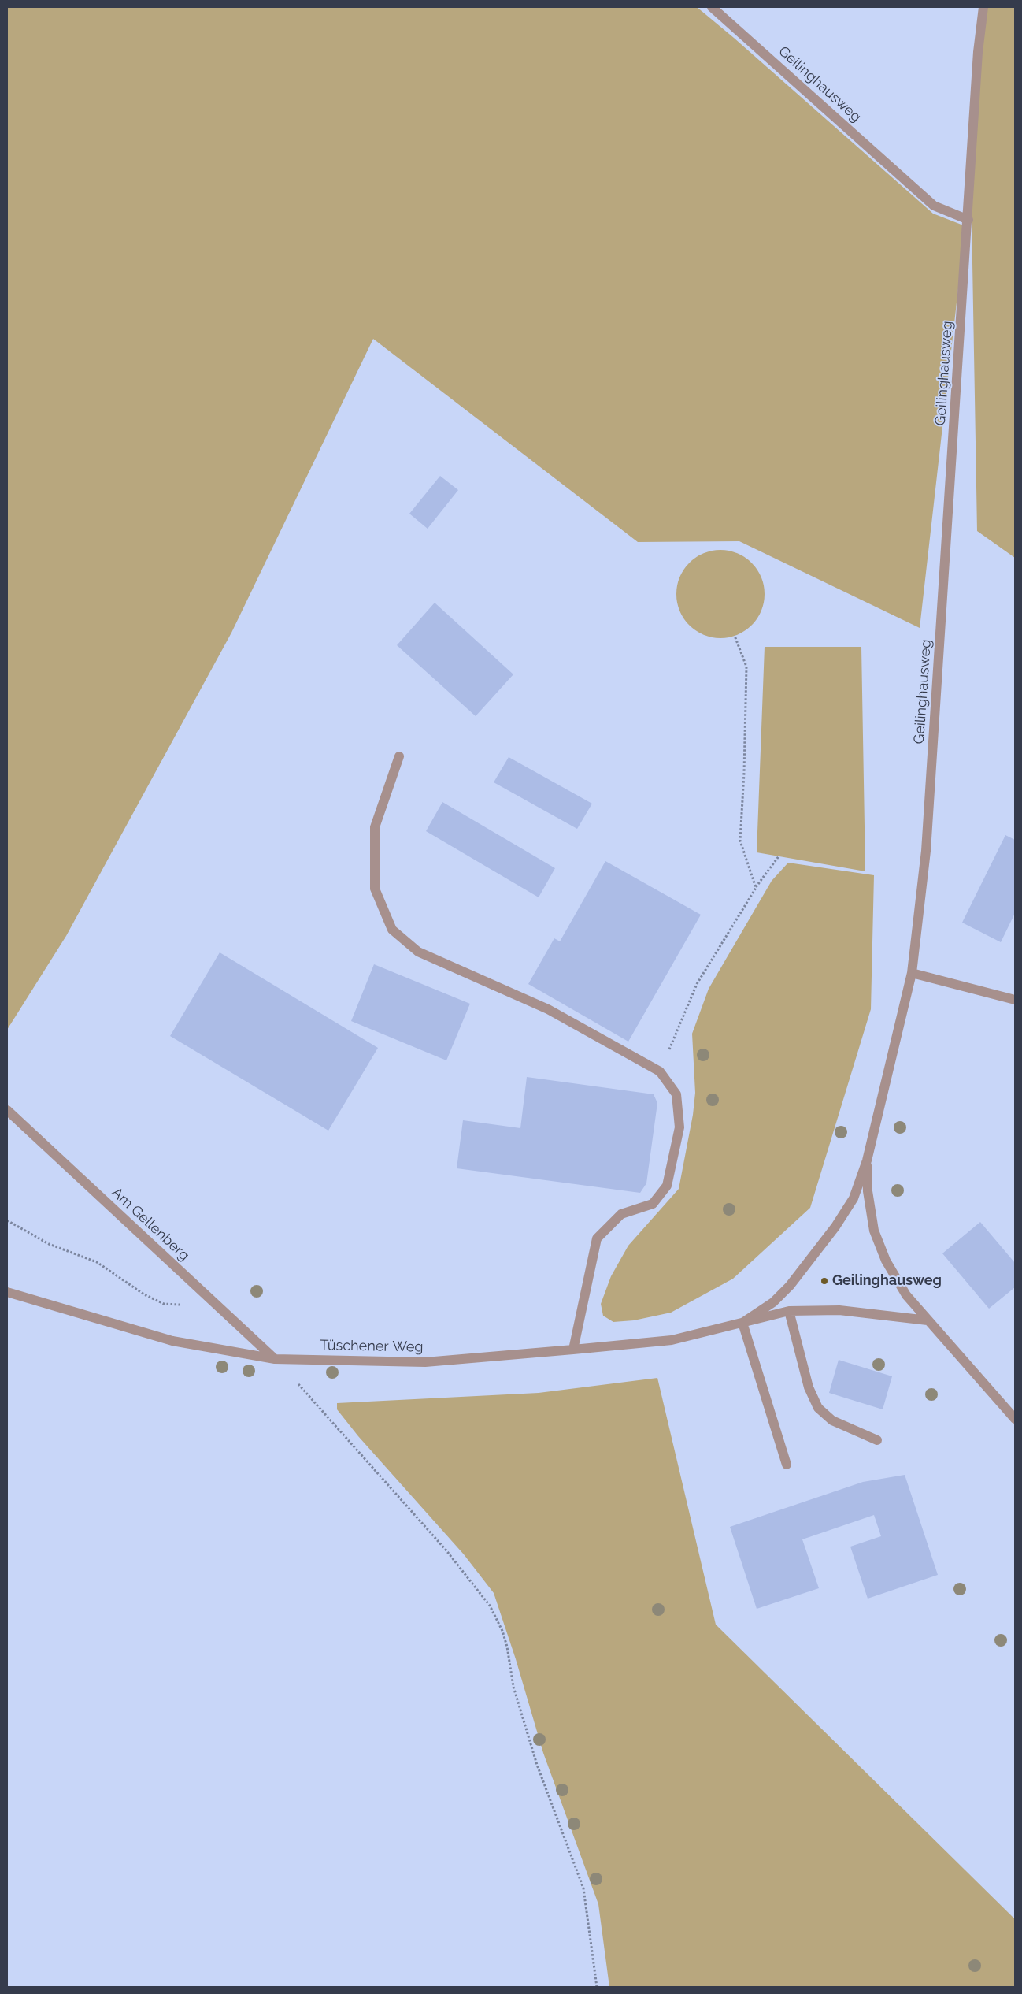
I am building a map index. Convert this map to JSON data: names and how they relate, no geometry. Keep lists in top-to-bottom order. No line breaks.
{"streets":{"street":["Geilinghausweg","Am Gellenberg","Tüschener Weg"]},"crossings":[["Geilinghausweg","Tüschener Weg"],["Am Gellenberg","Tüschener Weg"]],"places":["Geilinghausweg"]}
